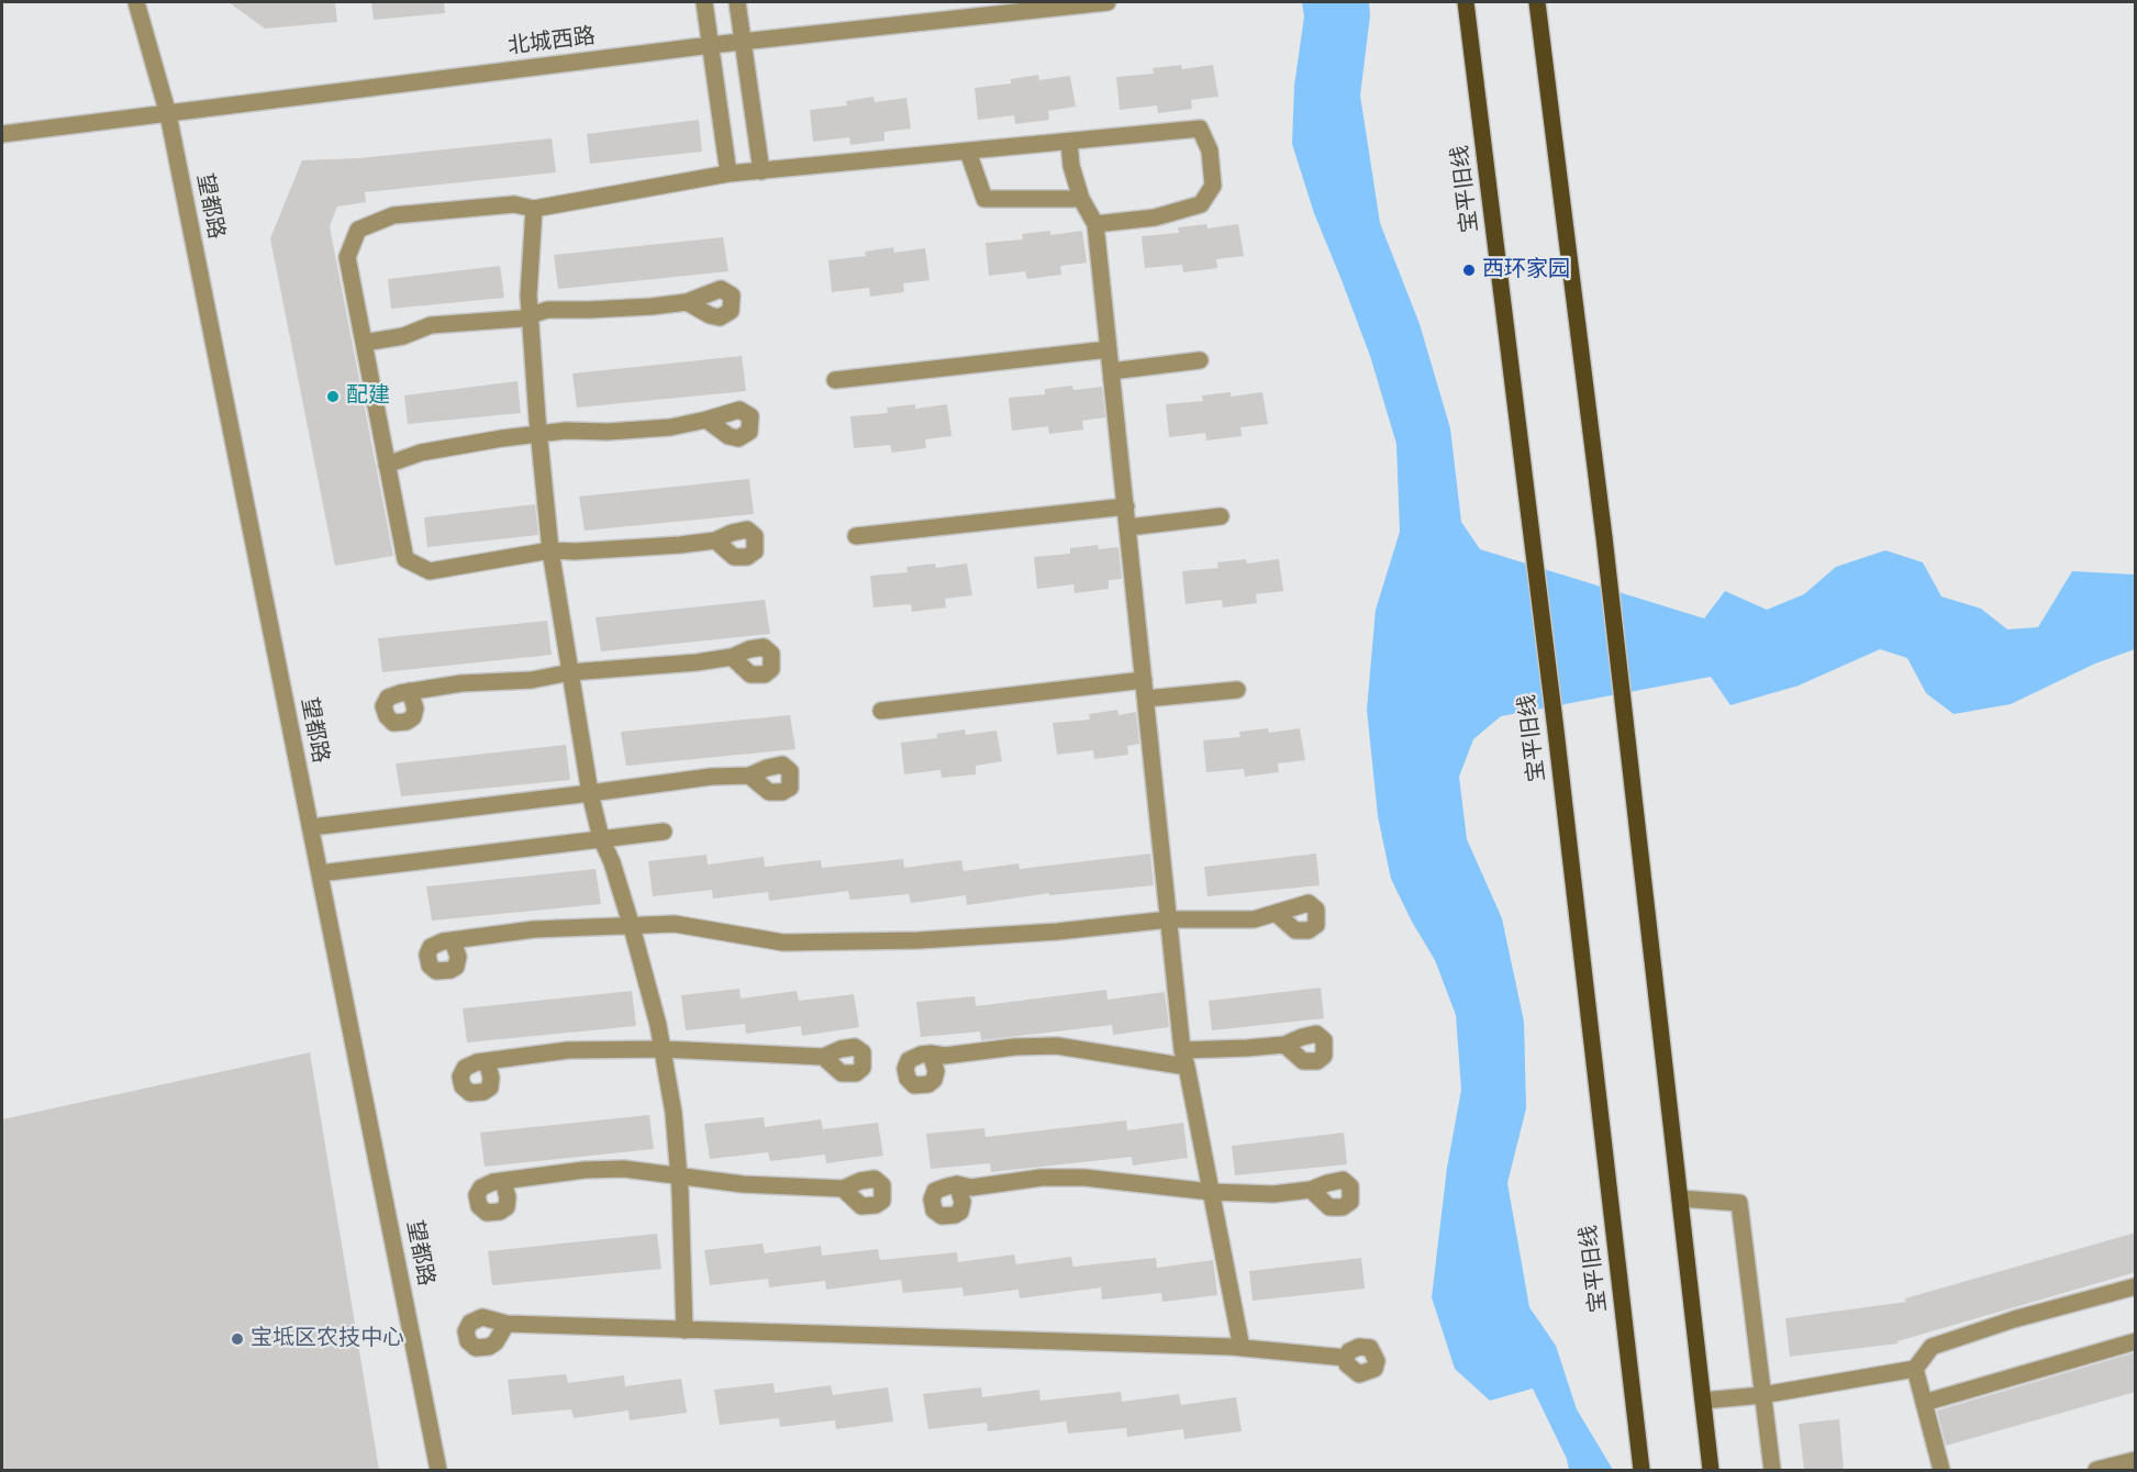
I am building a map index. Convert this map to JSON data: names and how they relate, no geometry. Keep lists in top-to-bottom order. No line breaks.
{"streets":{"main road":["宝平旧线"],"street":["北城西路","望都路"]},"crossings":[["北城西路","望都路"]],"places":["西环家园","配建","宝坻区农技中心"]}
